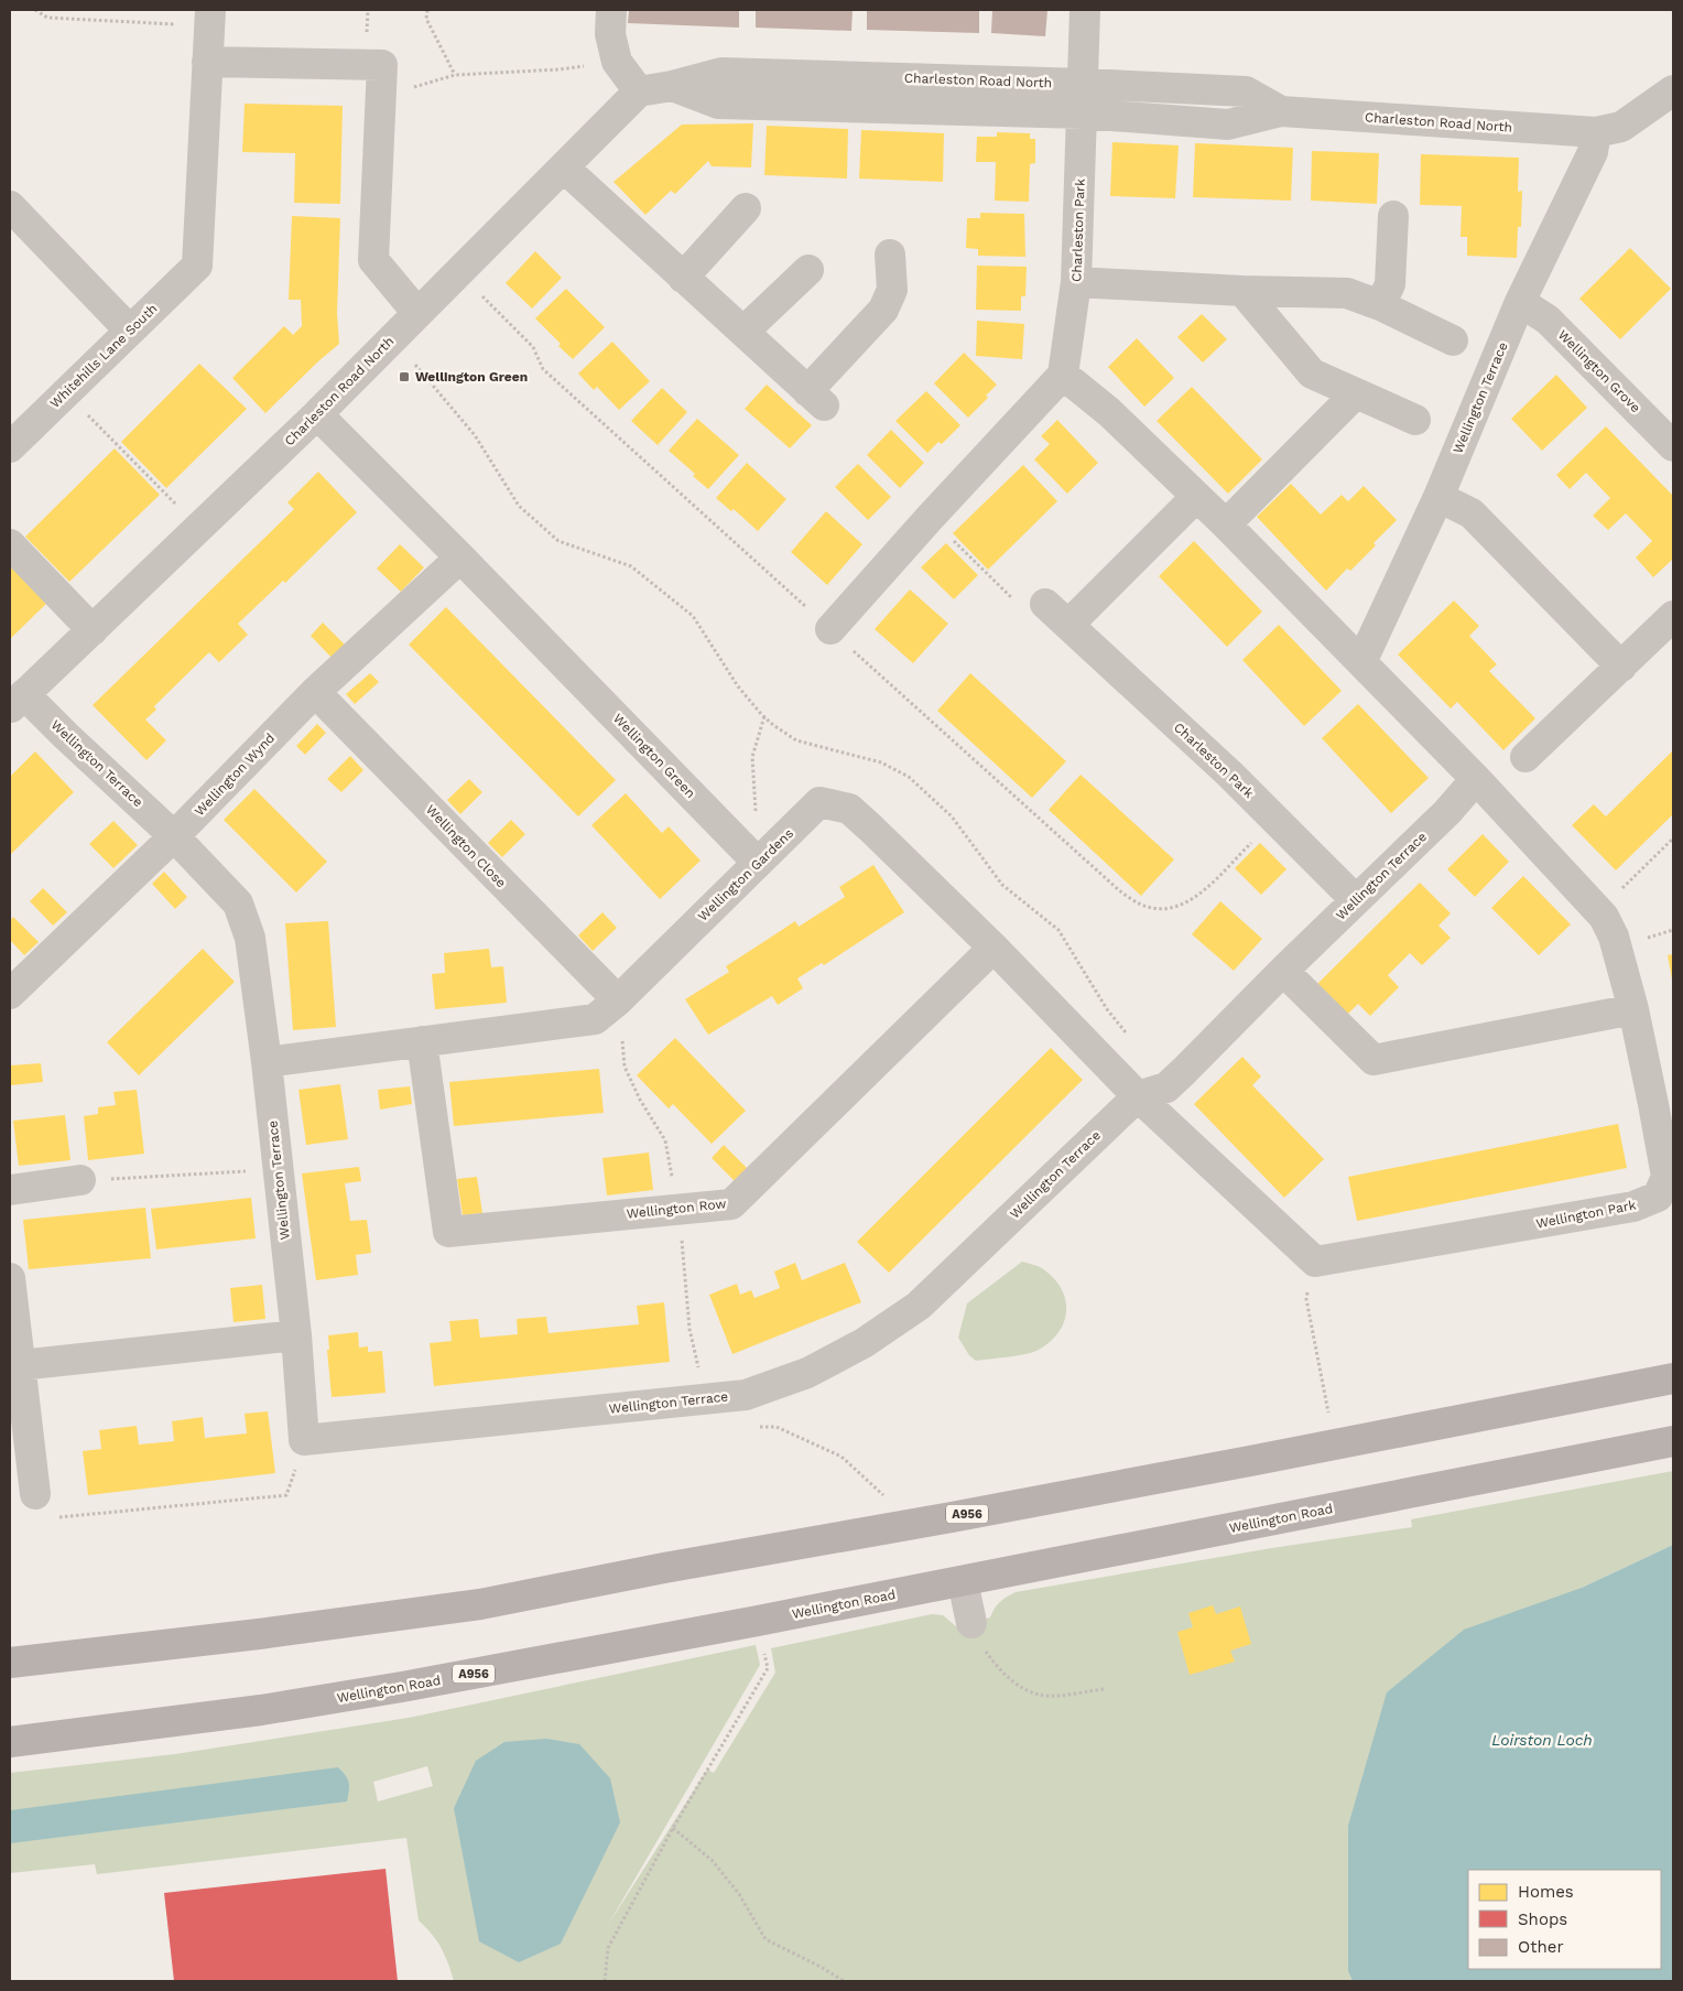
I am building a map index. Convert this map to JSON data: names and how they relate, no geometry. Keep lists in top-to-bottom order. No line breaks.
{"streets":{"main road":["A956","Wellington Road"],"street":["Charleston Road North","Charleston Park","Whitehills Lane South","Wellington Grove","Wellington Terrace","Wellington Green","Wellington Wynd","Wellington Close","Wellington Gardens","Wellington Row","Wellington Park"]},"crossings":[["Charleston Road North","Charleston Park"],["Charleston Road North","Wellington Terrace"],["Charleston Road North","Wellington Green"],["Charleston Park","Wellington Terrace"],["Wellington Grove","Wellington Terrace"],["Wellington Terrace","Wellington Wynd"],["Wellington Terrace","Wellington Gardens"],["Wellington Terrace","Wellington Park"],["Wellington Green","Wellington Wynd"],["Wellington Green","Wellington Gardens"],["Wellington Wynd","Wellington Close"],["Wellington Close","Wellington Gardens"],["Wellington Gardens","Wellington Row"]],"water":["Loirston Loch"],"places":{"transit":["Wellington Green"]},"legend":["Homes","Shops","Other"]}
